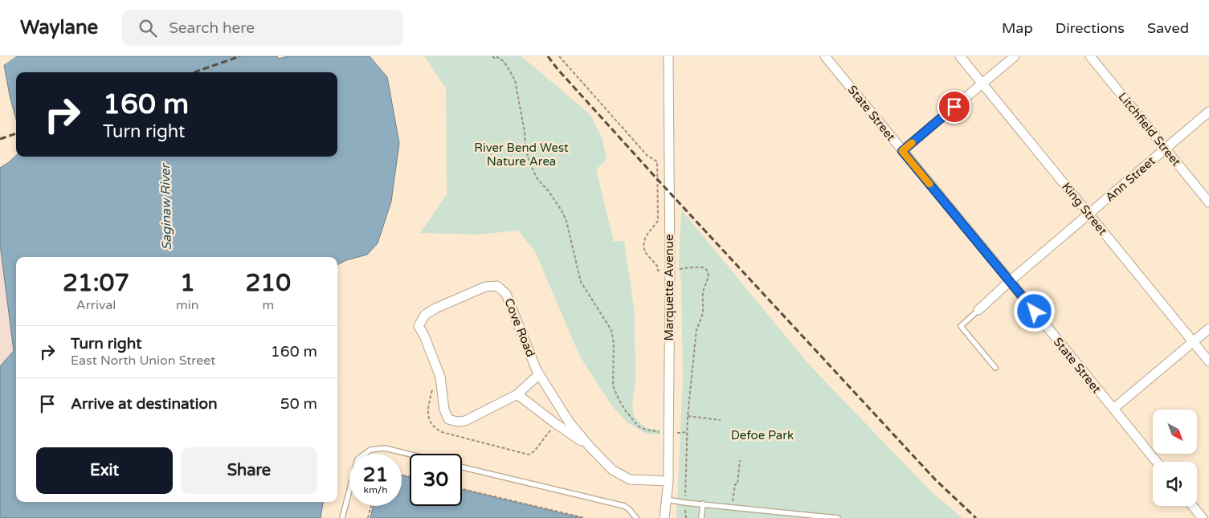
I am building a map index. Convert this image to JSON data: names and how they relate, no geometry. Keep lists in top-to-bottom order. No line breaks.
{"streets":{"street":["State Street","Litchfield Street","Ann Street","King Street","Marquette Avenue","Cove Road"]},"crossings":[["State Street","Ann Street"],["Litchfield Street","Ann Street"],["Ann Street","King Street"],["Marquette Avenue","Cove Road"]],"water":["Saginaw River"],"parks":["River Bend West Nature Area","Defoe Park"],"north":"bottom right","page":{"header":"Waylane","search":"Search here","nav":["Map","Directions","Saved"],"turn":["160 m","Turn right"],"eta":["21:07","Arrival","1","min","210","m"],"list":[{"name":"Turn right","note":"East North Union Street","value":"160 m"},{"name":"Arrive at destination","value":"50 m"}],"buttons":["Exit","Share"],"speed":"21 km/h","limit":"30"}}
